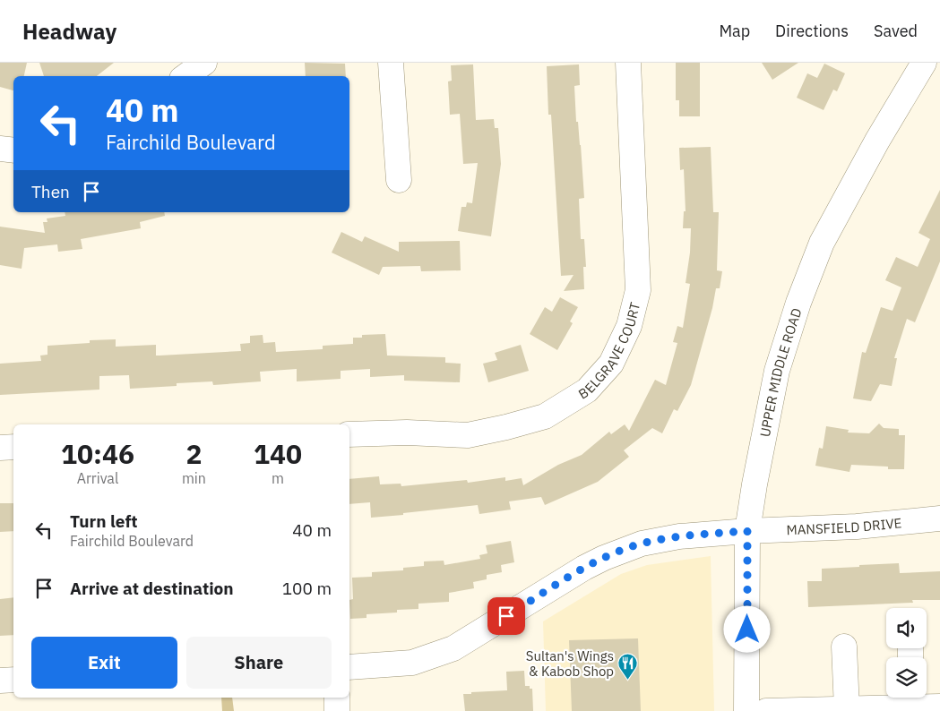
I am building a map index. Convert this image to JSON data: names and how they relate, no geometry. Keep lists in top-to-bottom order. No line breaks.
{"streets":{"street":["BELGRAVE COURT","UPPER MIDDLE ROAD","MANSFIELD DRIVE"]},"crossings":[["UPPER MIDDLE ROAD","MANSFIELD DRIVE"]],"places":{"restaurant":["Sultan's Wings & Kabob Shop"]},"page":{"header":"Headway","nav":["Map","Directions","Saved"],"turn":["40 m","Fairchild Boulevard"],"then":"Then","eta":["10:46","Arrival","2","min","140","m"],"list":[{"name":"Turn left","note":"Fairchild Boulevard","value":"40 m"},{"name":"Arrive at destination","value":"100 m"}],"buttons":["Exit","Share"]}}
